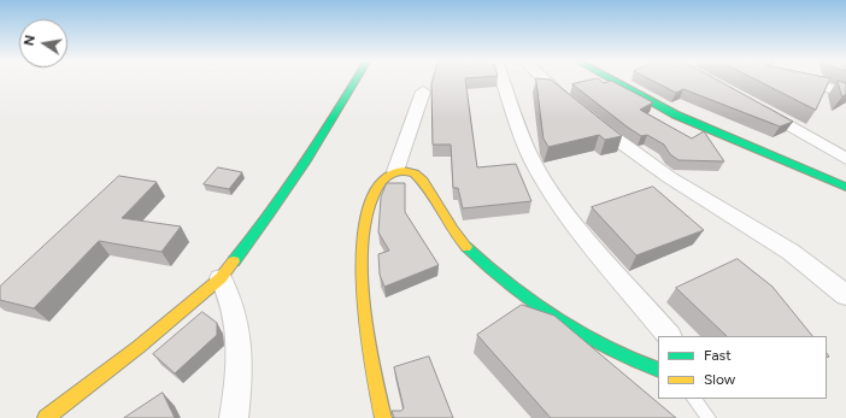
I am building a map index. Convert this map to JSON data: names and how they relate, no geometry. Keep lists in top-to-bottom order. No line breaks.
{"legend":["Fast","Slow"],"north":"left"}
